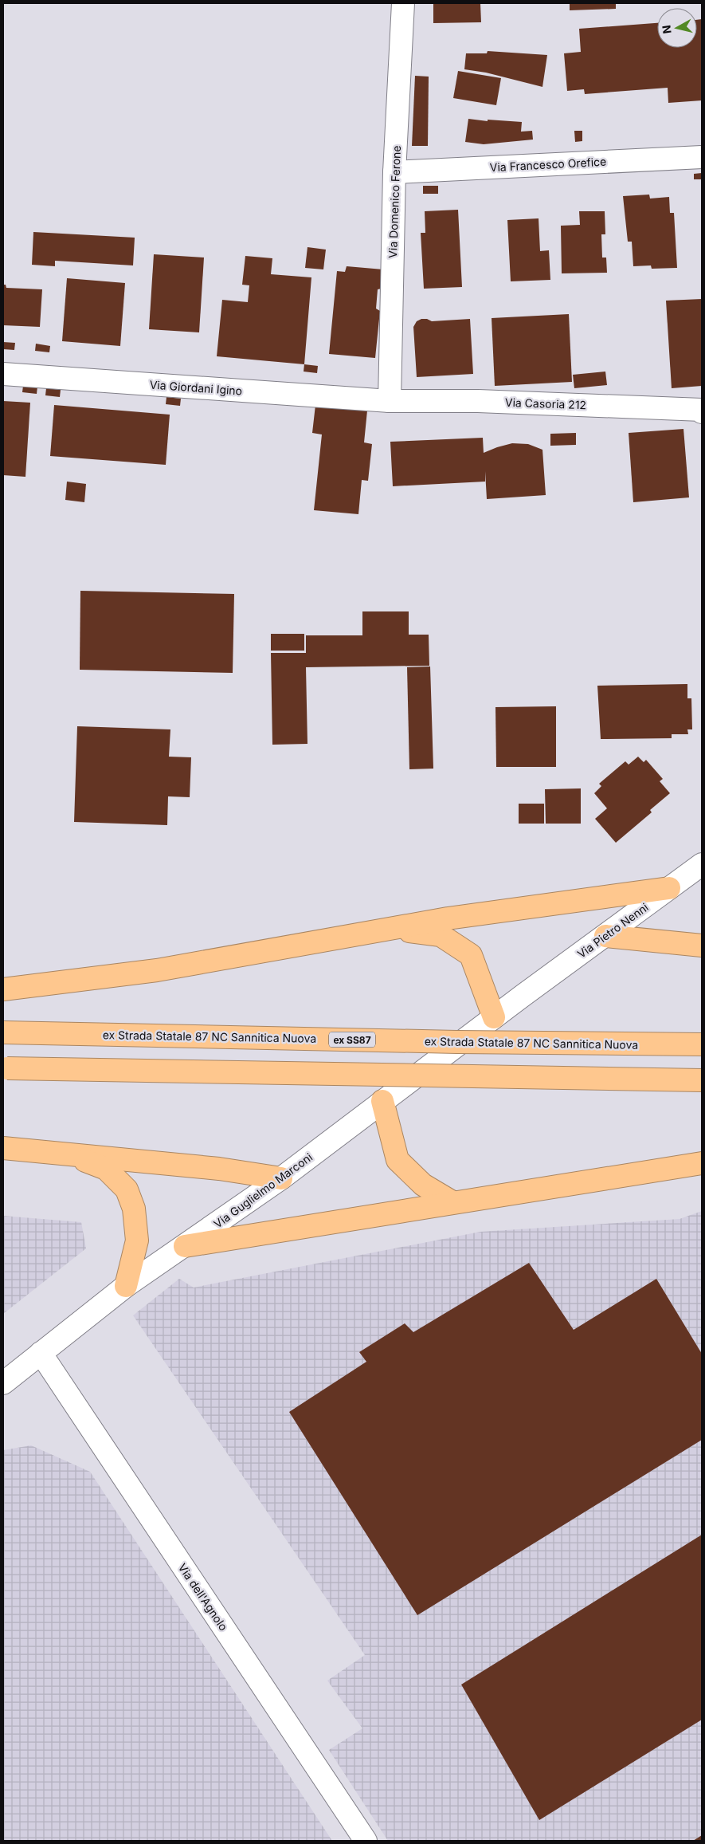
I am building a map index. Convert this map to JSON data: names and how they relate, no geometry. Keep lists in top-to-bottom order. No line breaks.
{"streets":{"highway":["ex Strada Statale 87 NC Sannitica Nuova","ex SS87"],"street":["Via Francesco Orefice","Via Domenico Ferone","Via Giordani Igino","Via Casoria 212","Via Pietro Nenni","Via Guglielmo Marconi","Via dell'Agnolo"]},"crossings":[["Via Francesco Orefice","Via Domenico Ferone"],["Via Domenico Ferone","Via Giordani Igino"],["Via Domenico Ferone","Via Casoria 212"],["Via Giordani Igino","Via Casoria 212"],["Via Pietro Nenni","Via Guglielmo Marconi"],["Via Guglielmo Marconi","Via dell'Agnolo"]],"north":"left"}
